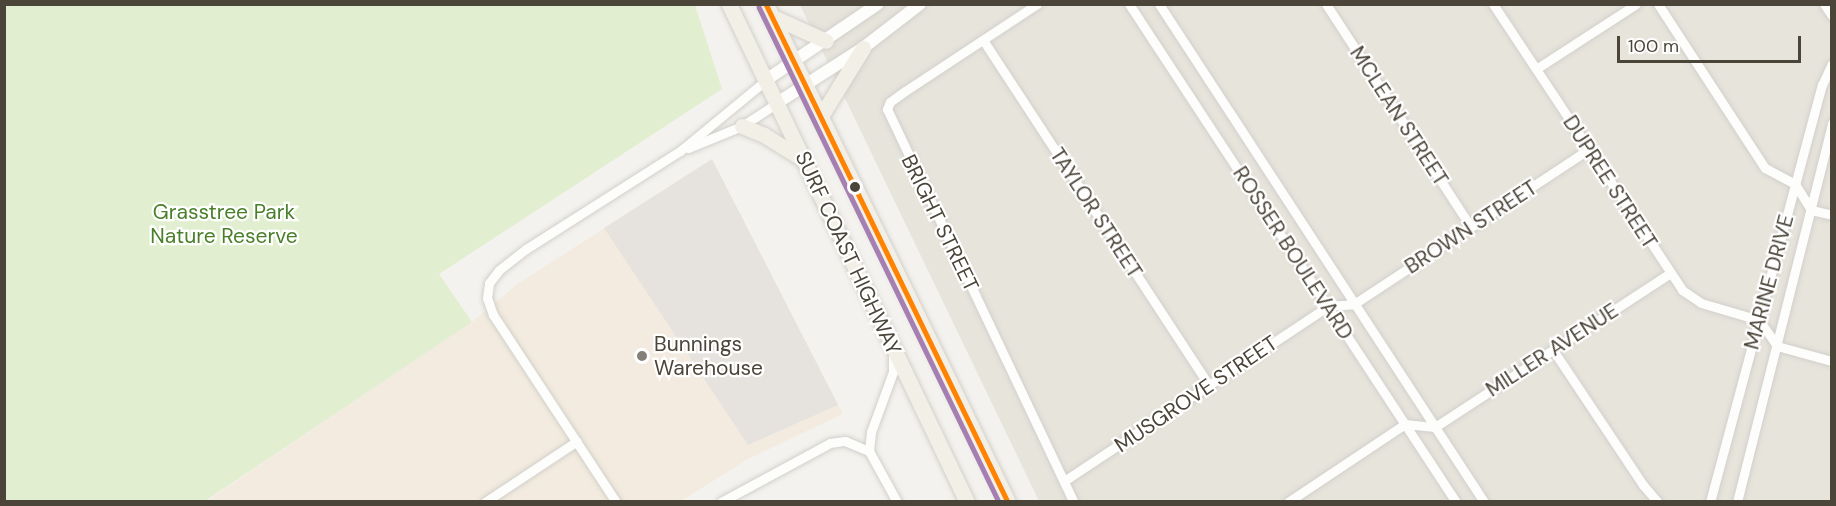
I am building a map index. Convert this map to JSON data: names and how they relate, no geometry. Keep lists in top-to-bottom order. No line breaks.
{"streets":{"main road":["SURF COAST HIGHWAY"],"street":["MCLEAN STREET","DUPREE STREET","TAYLOR STREET","BRIGHT STREET","BROWN STREET","ROSSER BOULEVARD","MARINE DRIVE","MILLER AVENUE","MUSGROVE STREET"]},"crossings":[["MCLEAN STREET","BROWN STREET"],["DUPREE STREET","BROWN STREET"],["DUPREE STREET","MARINE DRIVE"],["DUPREE STREET","MILLER AVENUE"],["TAYLOR STREET","BRIGHT STREET"],["TAYLOR STREET","MUSGROVE STREET"],["BRIGHT STREET","MUSGROVE STREET"],["BROWN STREET","ROSSER BOULEVARD"],["ROSSER BOULEVARD","MILLER AVENUE"],["ROSSER BOULEVARD","MUSGROVE STREET"]],"parks":["Grasstree Park Nature Reserve"],"places":["Bunnings Warehouse"],"scale_bar":"100 m"}
